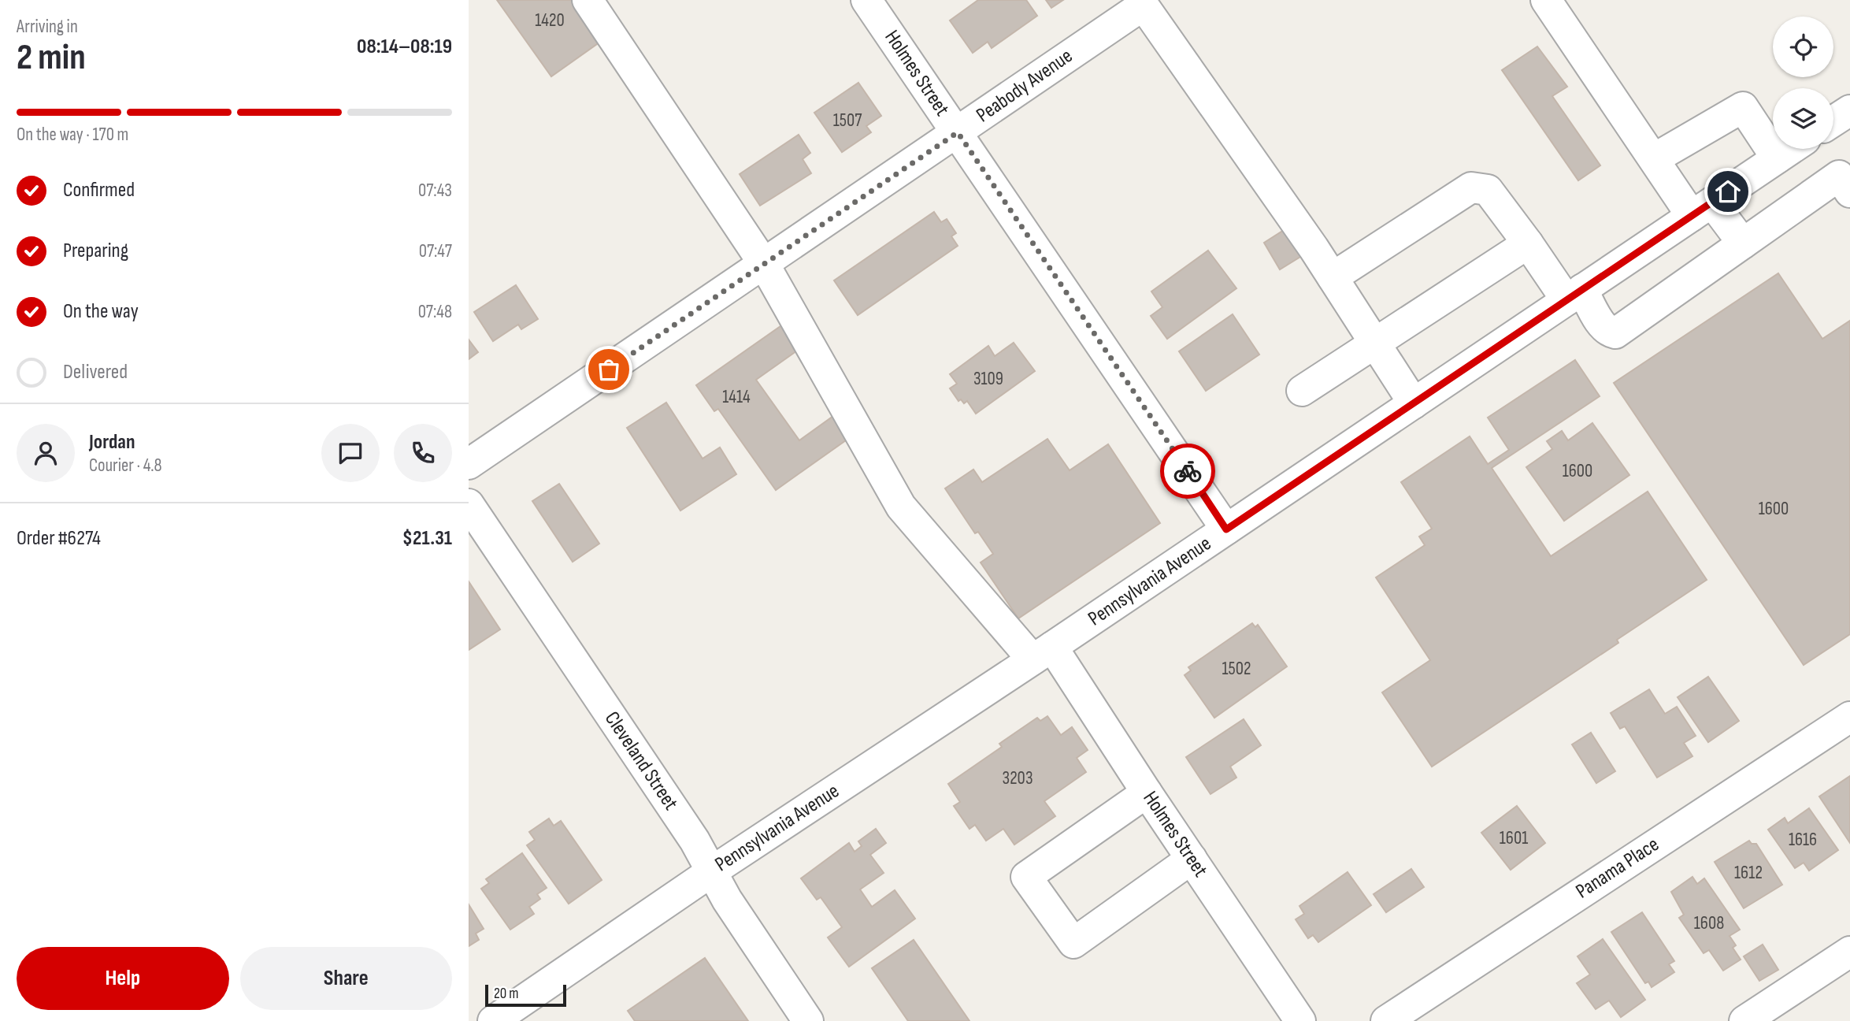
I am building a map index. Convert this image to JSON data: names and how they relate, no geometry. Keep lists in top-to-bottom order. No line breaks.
{"streets":{"street":["Holmes Street","Peabody Avenue","Pennsylvania Avenue","Cleveland Street","Panama Place"]},"crossings":[["Holmes Street","Peabody Avenue"],["Holmes Street","Pennsylvania Avenue"],["Pennsylvania Avenue","Cleveland Street"]],"house_numbers":["1420","1507","3109","1414","1600","1600","1502","3203","1601","1616","1612","1608"],"scale_bar":"20 m","page":{"heading":["2 min","Arriving in","08:14–08:19"],"panel":["Jordan","Courier · 4.8","Order #6274","$21.31"],"bar":"On the way · 170 m","list":[["Confirmed","07:43"],["Preparing","07:47"],["On the way","07:48"],"Delivered"],"buttons":["Help","Share"],"scale":"20 m"}}
